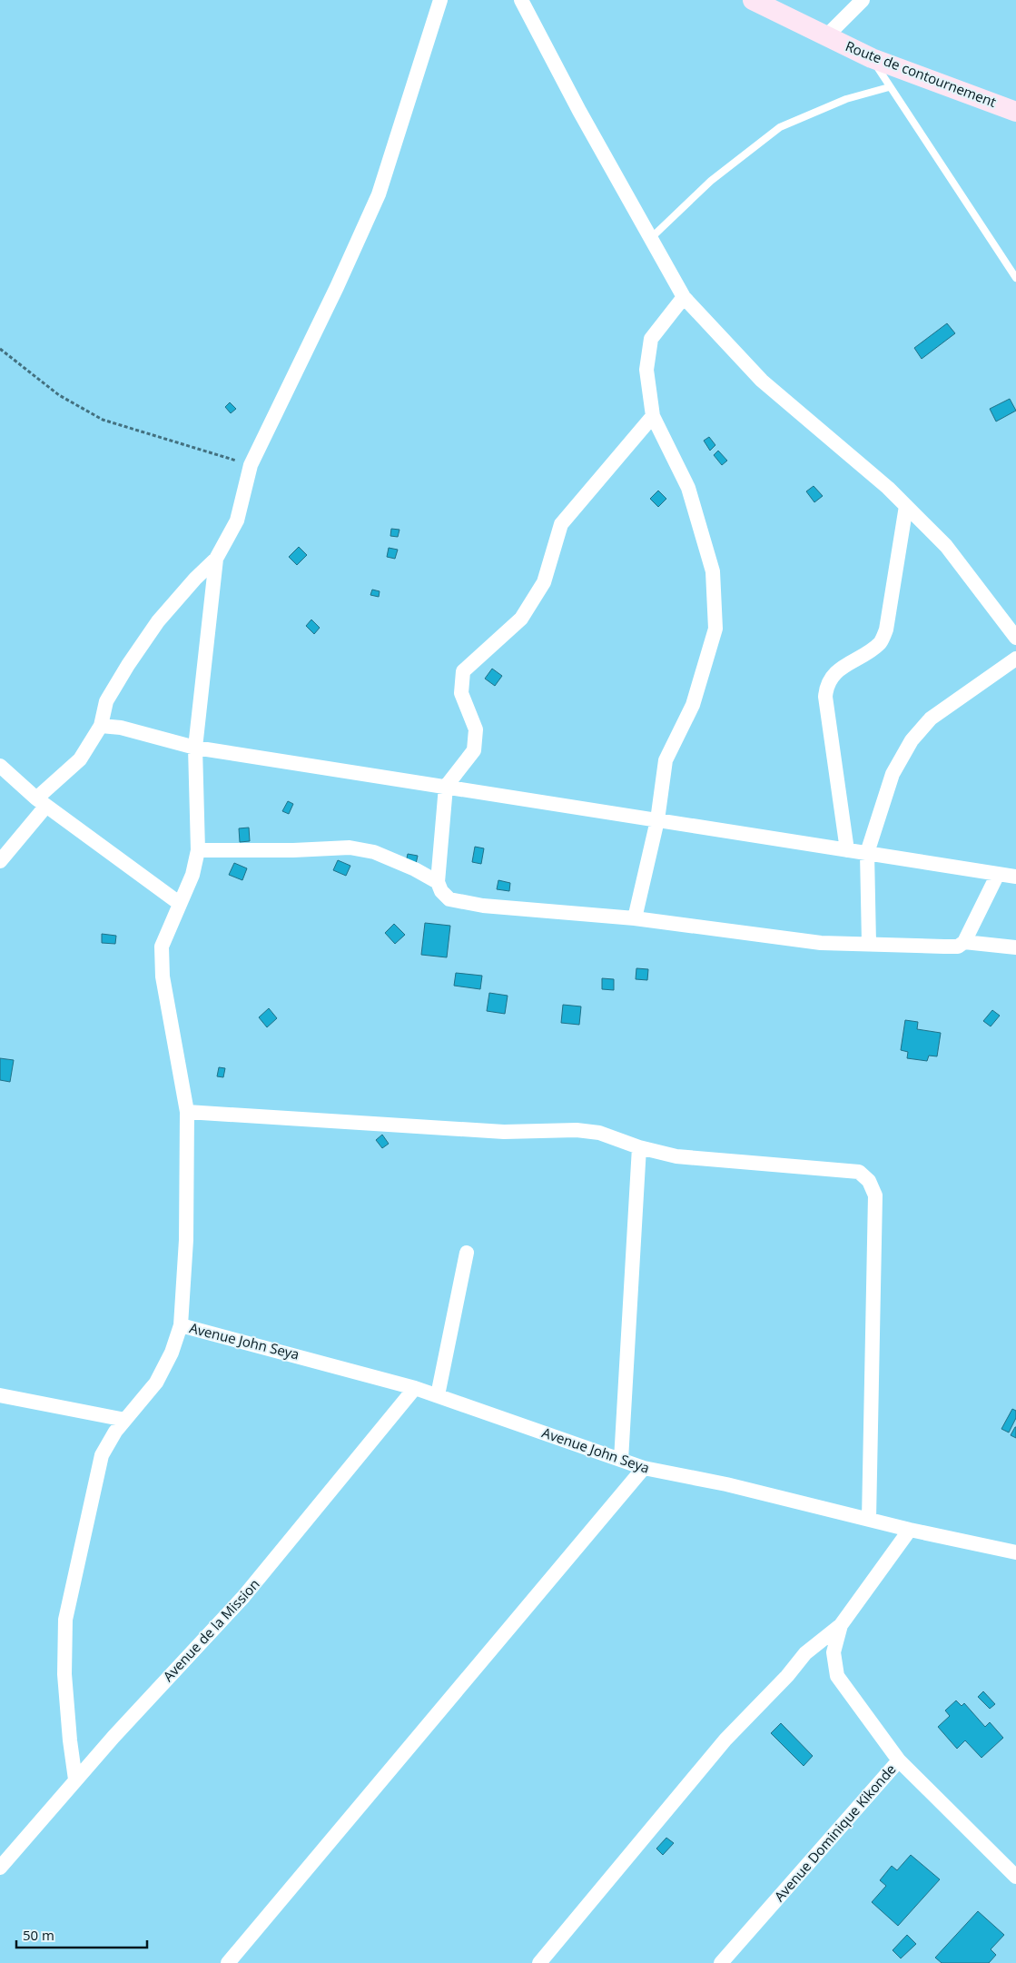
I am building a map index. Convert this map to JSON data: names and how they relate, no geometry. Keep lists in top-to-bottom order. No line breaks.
{"streets":{"street":["Route de contournement","Avenue John Seya","Avenue de la Mission","Avenue Dominique Kikonde"]},"crossings":[["Avenue John Seya","Avenue de la Mission"]],"scale_bar":"50 m"}
